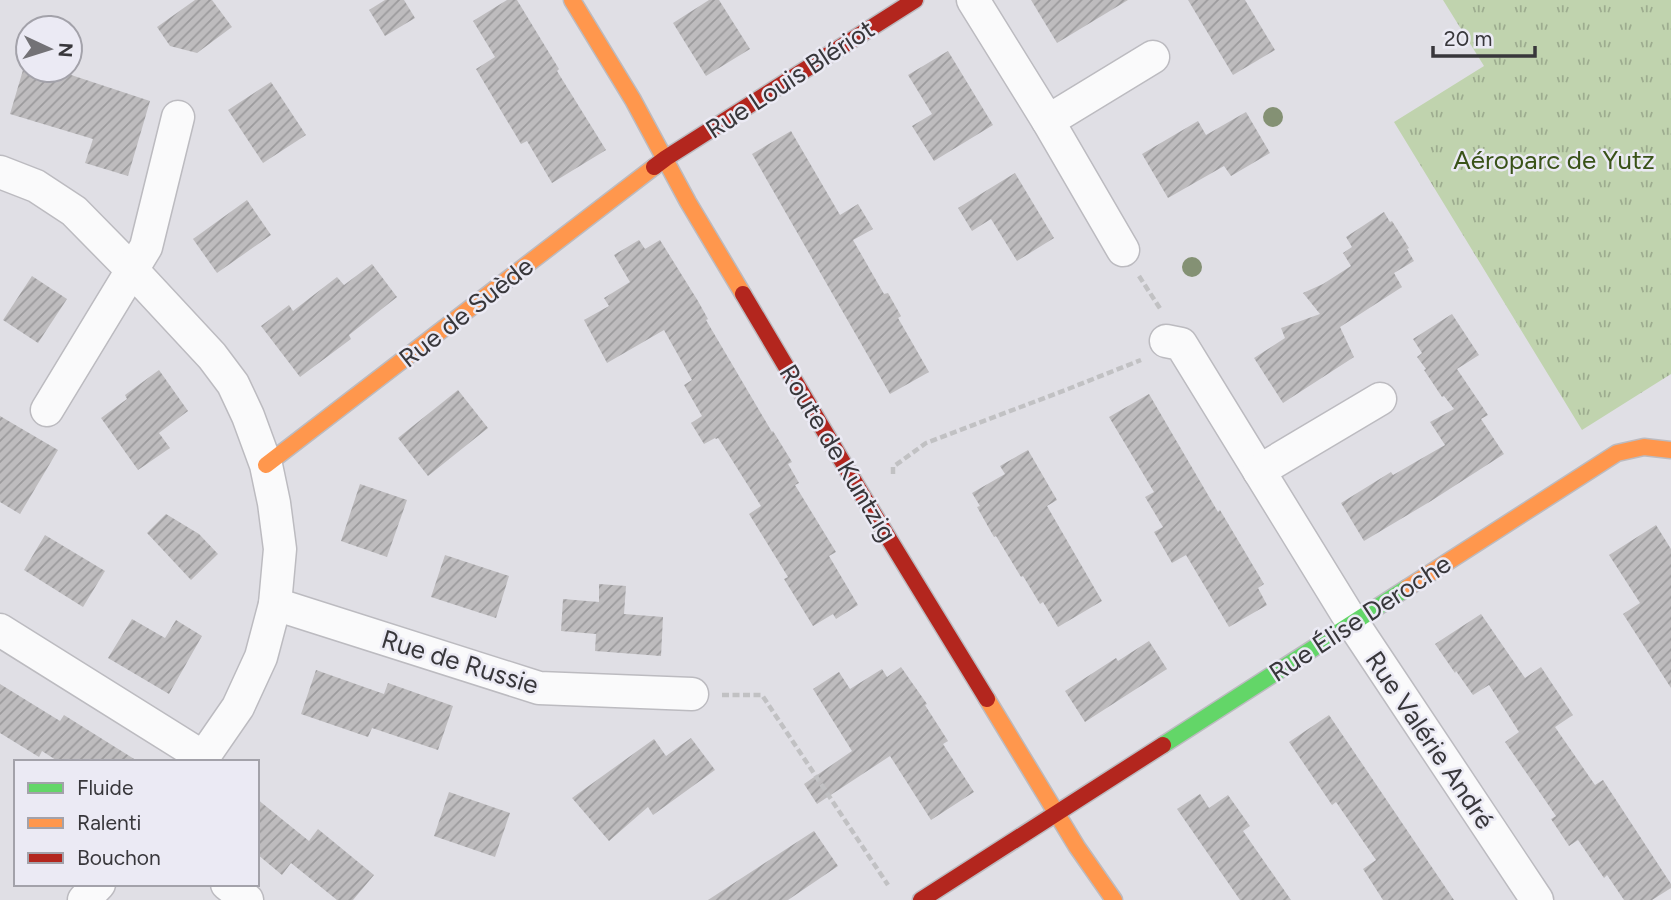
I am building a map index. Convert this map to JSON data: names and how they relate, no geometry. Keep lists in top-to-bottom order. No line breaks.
{"streets":{"street":["Rue Louis Blériot","Rue de Suède","Route de Kuntzig","Rue Élise Deroche","Rue de Russie","Rue Valérie André"]},"crossings":[["Rue Louis Blériot","Rue de Suède"],["Rue Louis Blériot","Route de Kuntzig"],["Rue de Suède","Route de Kuntzig"],["Route de Kuntzig","Rue Élise Deroche"],["Rue Élise Deroche","Rue Valérie André"]],"parks":["Aéroparc de Yutz"],"legend":["Fluide","Ralenti","Bouchon"],"scale_bar":"20 m","north":"right"}
